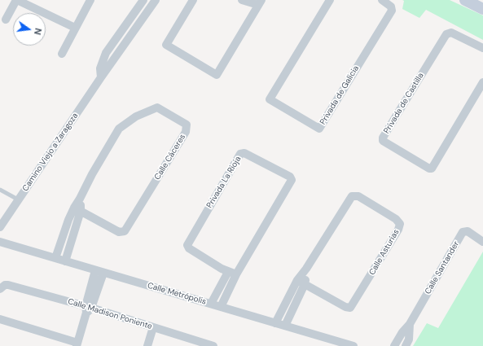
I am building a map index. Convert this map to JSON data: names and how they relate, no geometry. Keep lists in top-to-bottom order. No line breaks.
{"streets":{"street":["Privada de Galicia","Privada de Castilla","Camino Viejo a Zaragoza","Calle Cáceres","Privada La Rioja","Calle Asturias","Calle Santander","Calle Metrópolis","Calle Madison Poniente"]},"crossings":[["Calle Cáceres","Calle Metrópolis"],["Privada La Rioja","Calle Metrópolis"],["Calle Asturias","Calle Metrópolis"]],"north":"right"}
